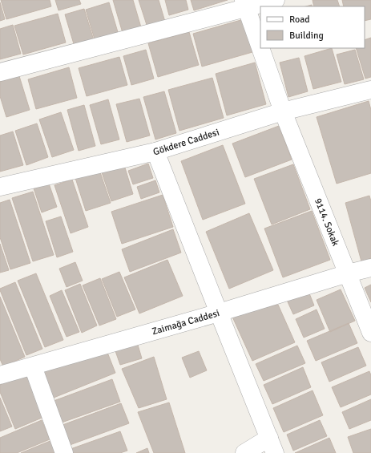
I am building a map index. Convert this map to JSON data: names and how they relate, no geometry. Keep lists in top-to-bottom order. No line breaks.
{"streets":{"street":["Gökdere Caddesi","9114. Sokak","Zaimağa Caddesi"]},"crossings":[["Gökdere Caddesi","9114. Sokak"],["9114. Sokak","Zaimağa Caddesi"]],"legend":["Road","Building"]}
